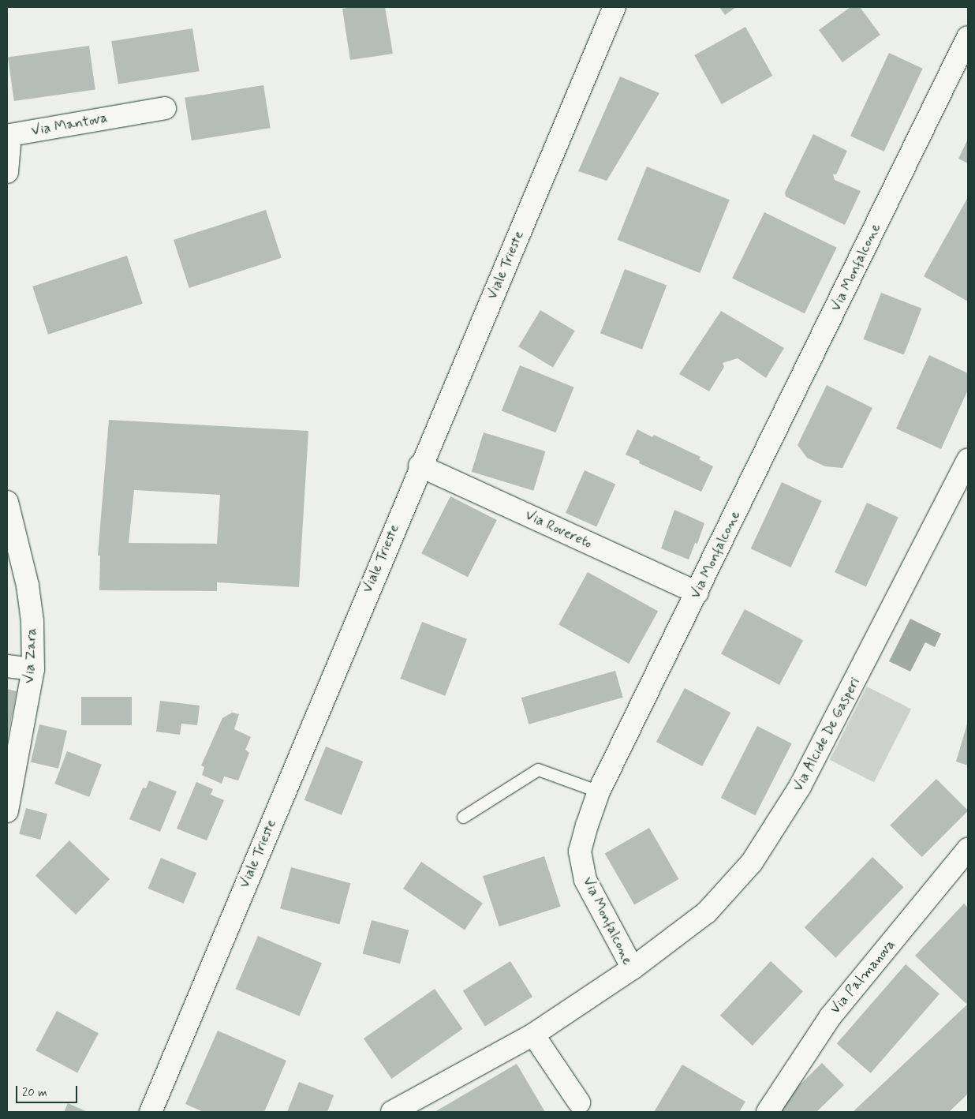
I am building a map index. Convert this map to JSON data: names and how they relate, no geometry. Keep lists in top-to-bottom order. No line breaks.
{"streets":{"street":["Via Mantova","Viale Trieste","Via Monfalcone","Via Rovereto","Via Zara","Via Alcide De Gasperi","Via Palmanova"]},"crossings":[["Viale Trieste","Via Rovereto"],["Via Monfalcone","Via Rovereto"],["Via Monfalcone","Via Alcide De Gasperi"]],"scale_bar":"20 m"}
